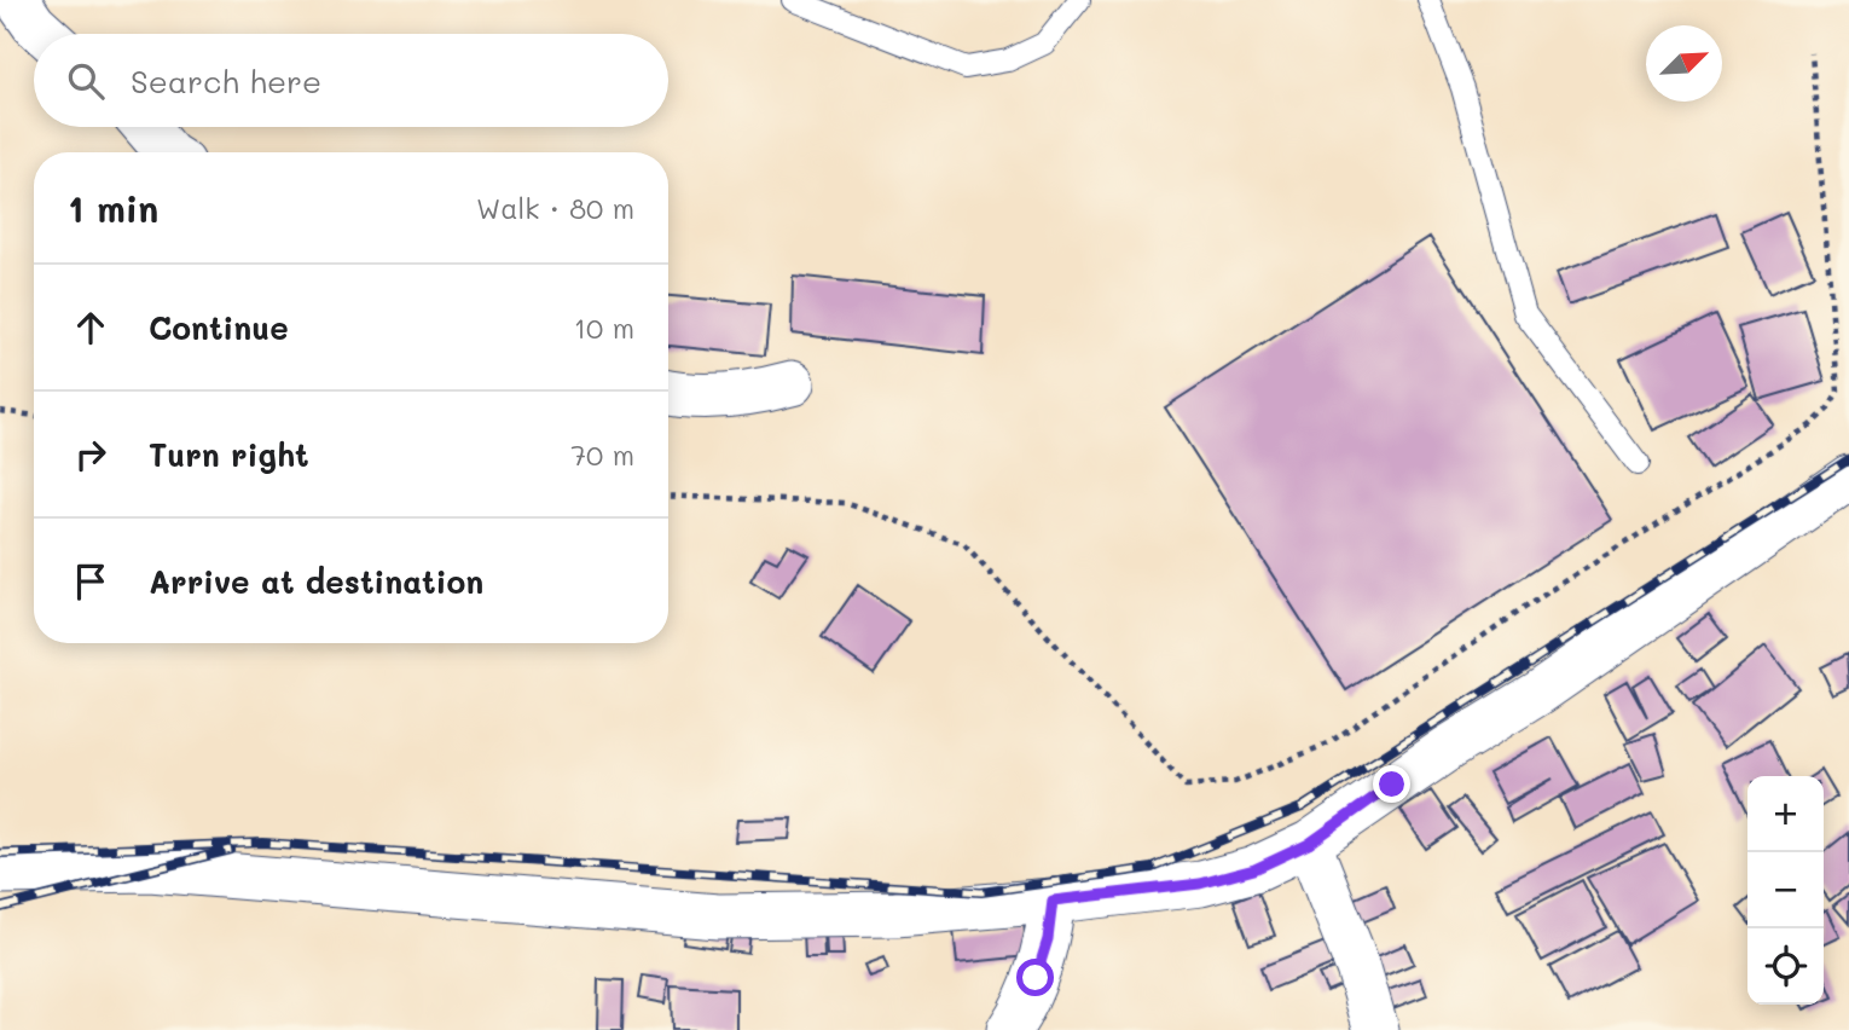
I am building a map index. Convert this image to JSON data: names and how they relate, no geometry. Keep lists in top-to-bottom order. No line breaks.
{"north":"top right","page":{"search":"Search here","heading":["1 min","Walk · 80 m"],"list":[["Continue","10 m"],["Turn right","70 m"],"Arrive at destination"],"map_buttons":["+","−"]}}
